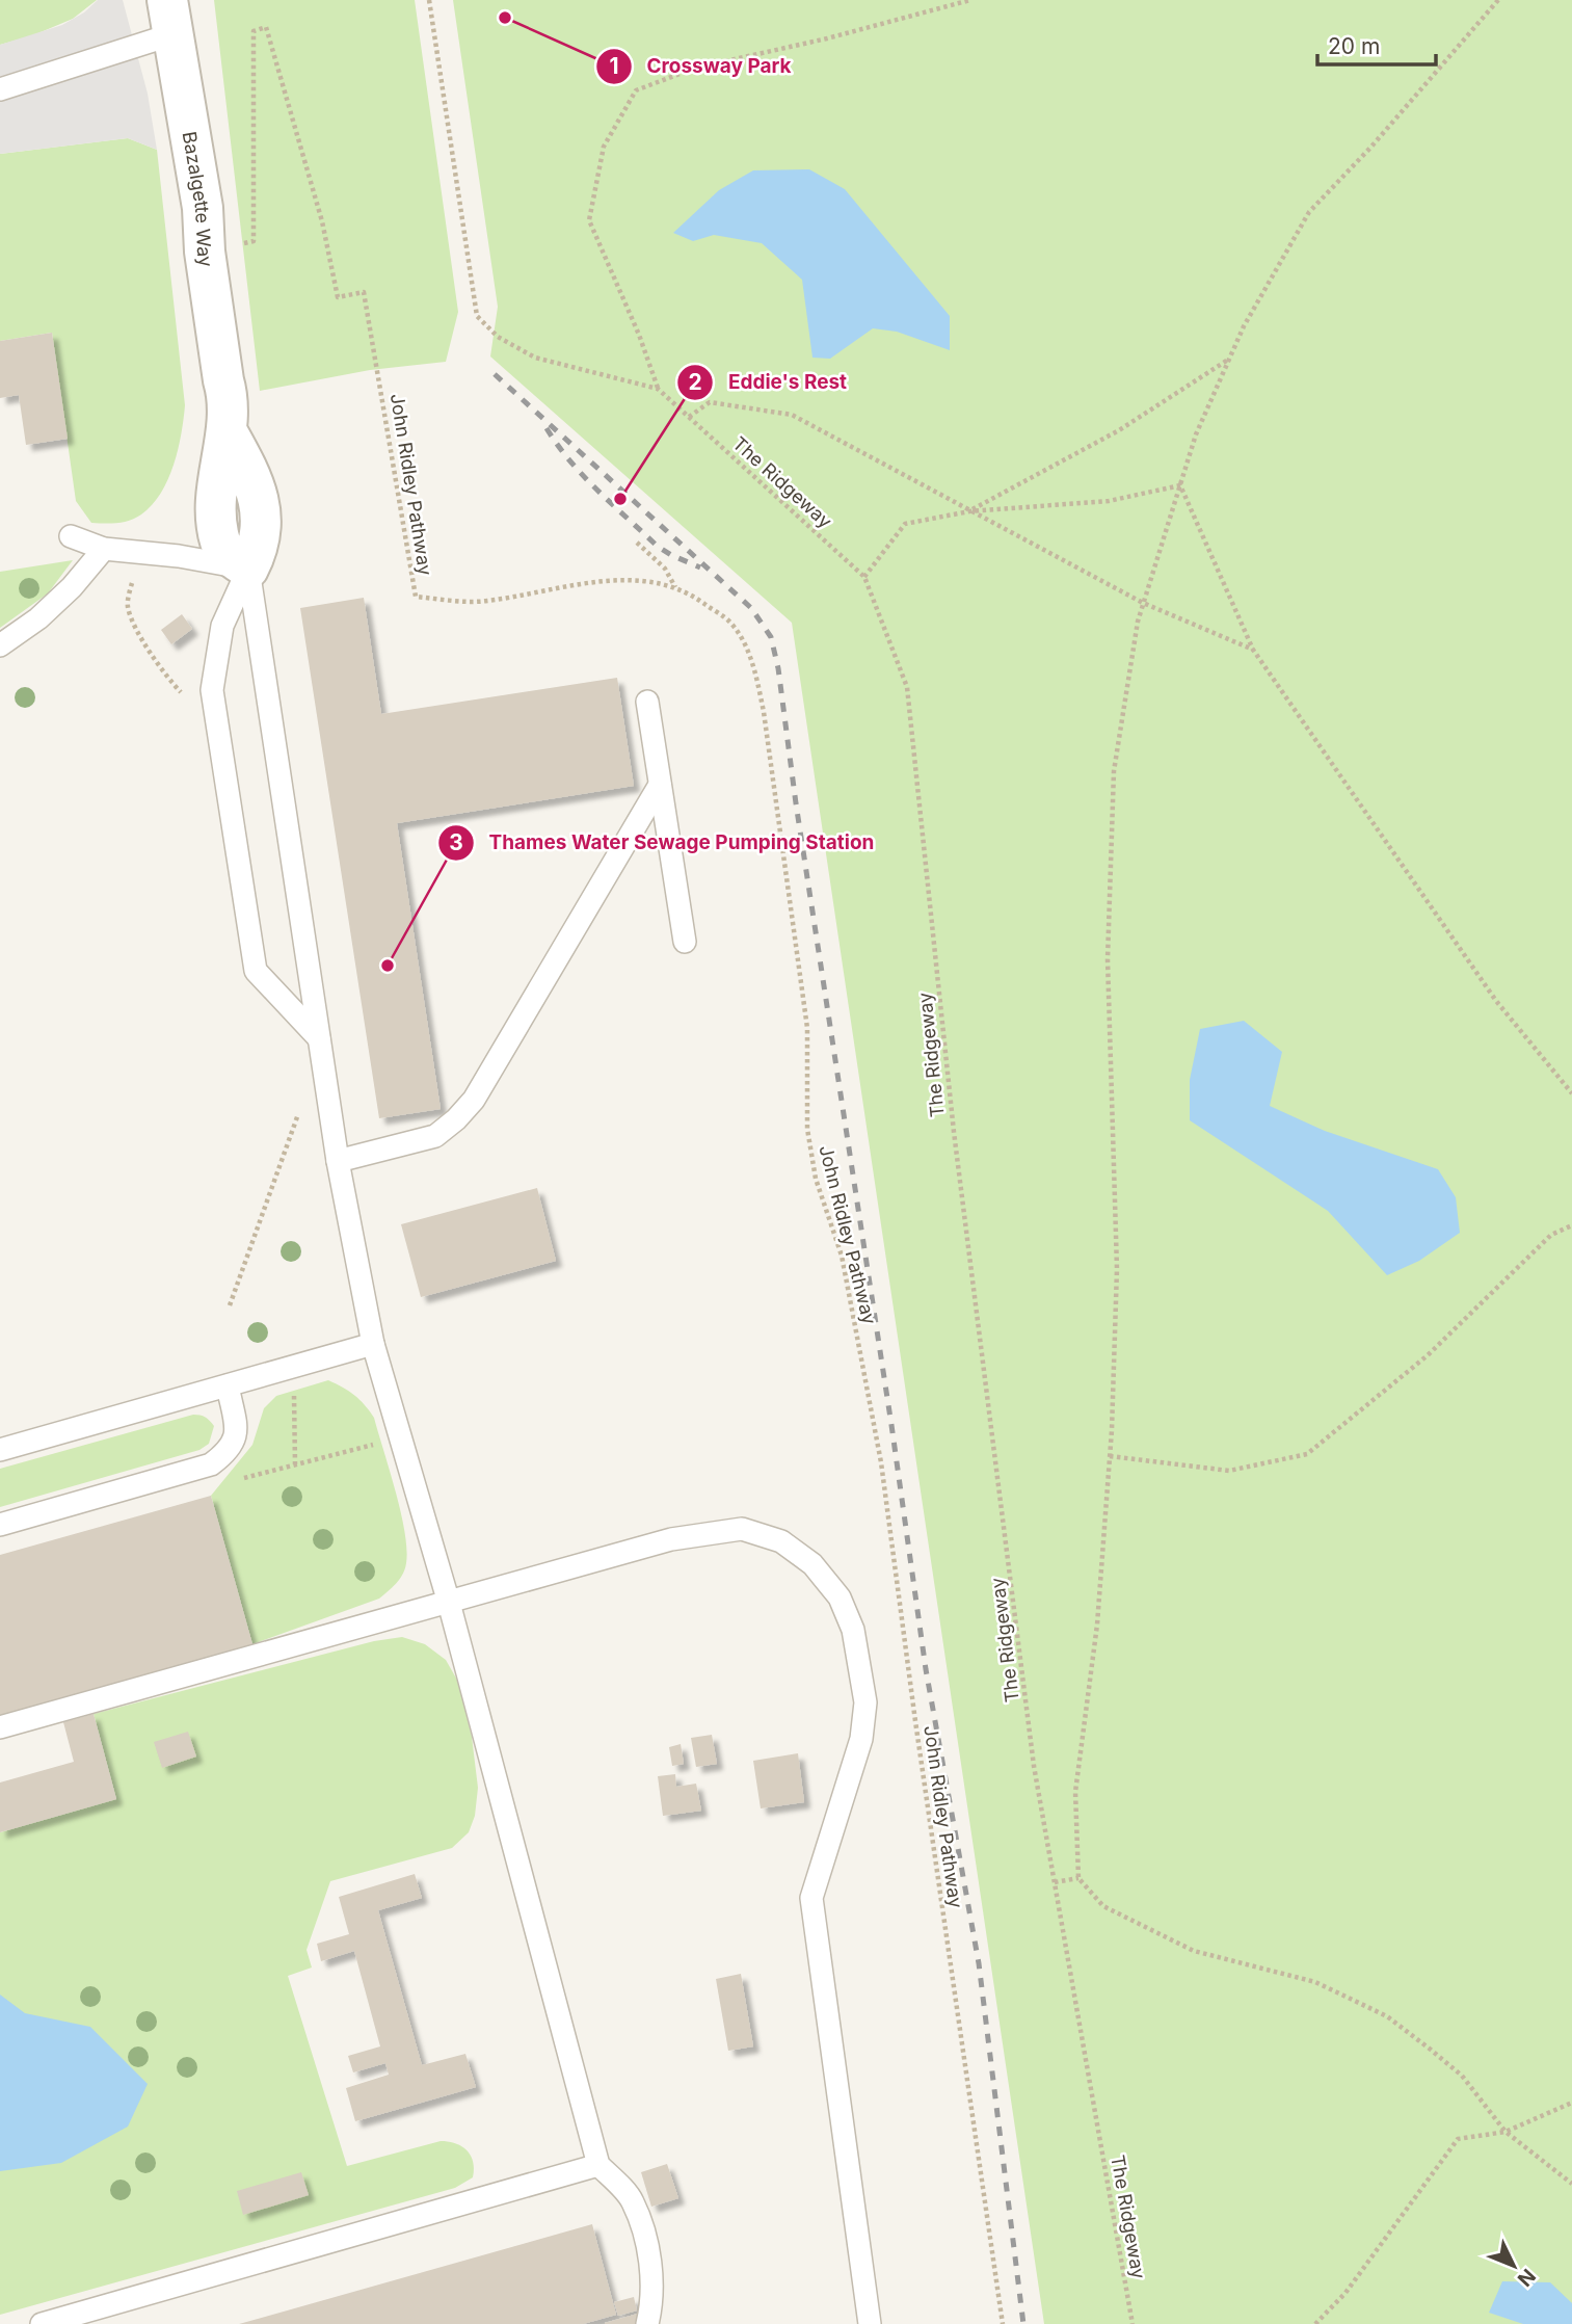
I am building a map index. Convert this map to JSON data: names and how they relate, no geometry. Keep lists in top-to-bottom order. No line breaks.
{"streets":{"street":["Bazalgette Way"],"path":["The Ridgeway","John Ridley Pathway"]},"places":["Crossway Park","Eddie's Rest","Thames Water Sewage Pumping Station"],"scale_bar":"20 m","north":"bottom right"}
